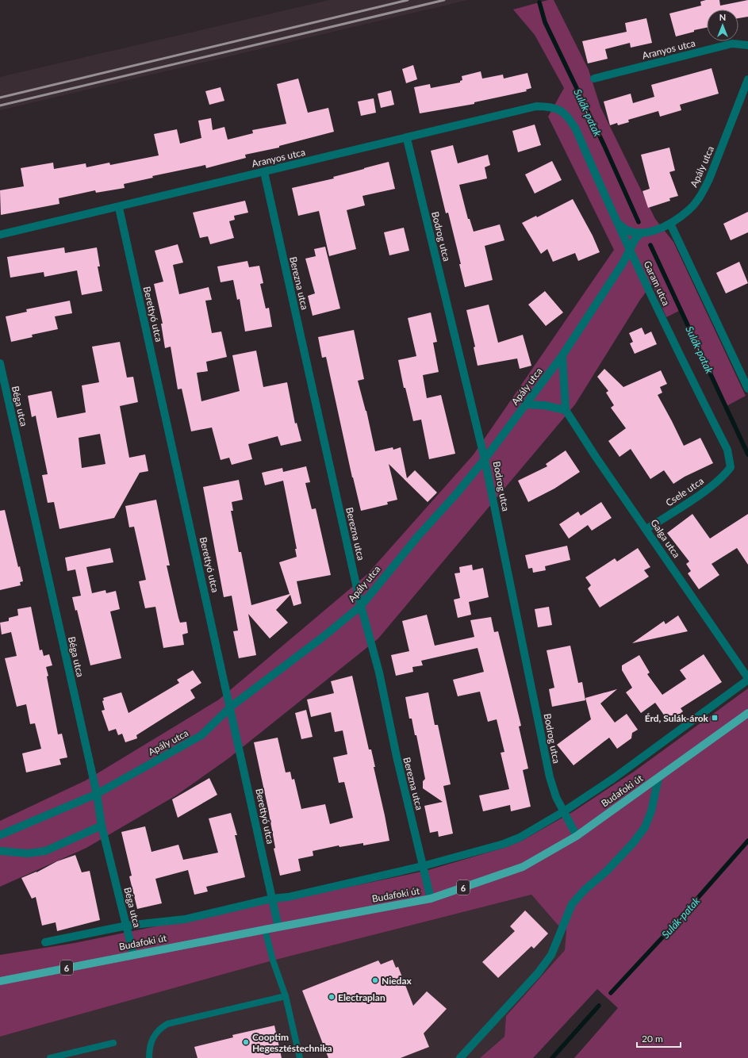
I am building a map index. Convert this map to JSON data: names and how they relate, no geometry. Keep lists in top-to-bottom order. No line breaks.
{"streets":{"main road":["Budafoki út","6"],"street":["Aranyos utca","Apály utca","Bodrog utca","Berezna utca","Garam utca","Berettyó utca","Béga utca","Csele utca","Galga utca"]},"crossings":[["Aranyos utca","Bodrog utca"],["Aranyos utca","Berezna utca"],["Aranyos utca","Garam utca"],["Aranyos utca","Berettyó utca"],["Apály utca","Bodrog utca"],["Apály utca","Berezna utca"],["Apály utca","Garam utca"],["Apály utca","Berettyó utca"],["Apály utca","Béga utca"],["Apály utca","Galga utca"],["Bodrog utca","Budafoki út"],["Berezna utca","Budafoki út"],["Garam utca","Csele utca"],["Berettyó utca","Budafoki út"],["Béga utca","Budafoki út"],["Csele utca","Galga utca"],["Galga utca","Budafoki út"]],"water":["Sulák-patak"],"places":{"transit":["Érd, Sulák-árok"],"other":["Niedax","Electraplan","Cooptim Hegesztéstechnika"]},"scale_bar":"20 m","north":"top"}
